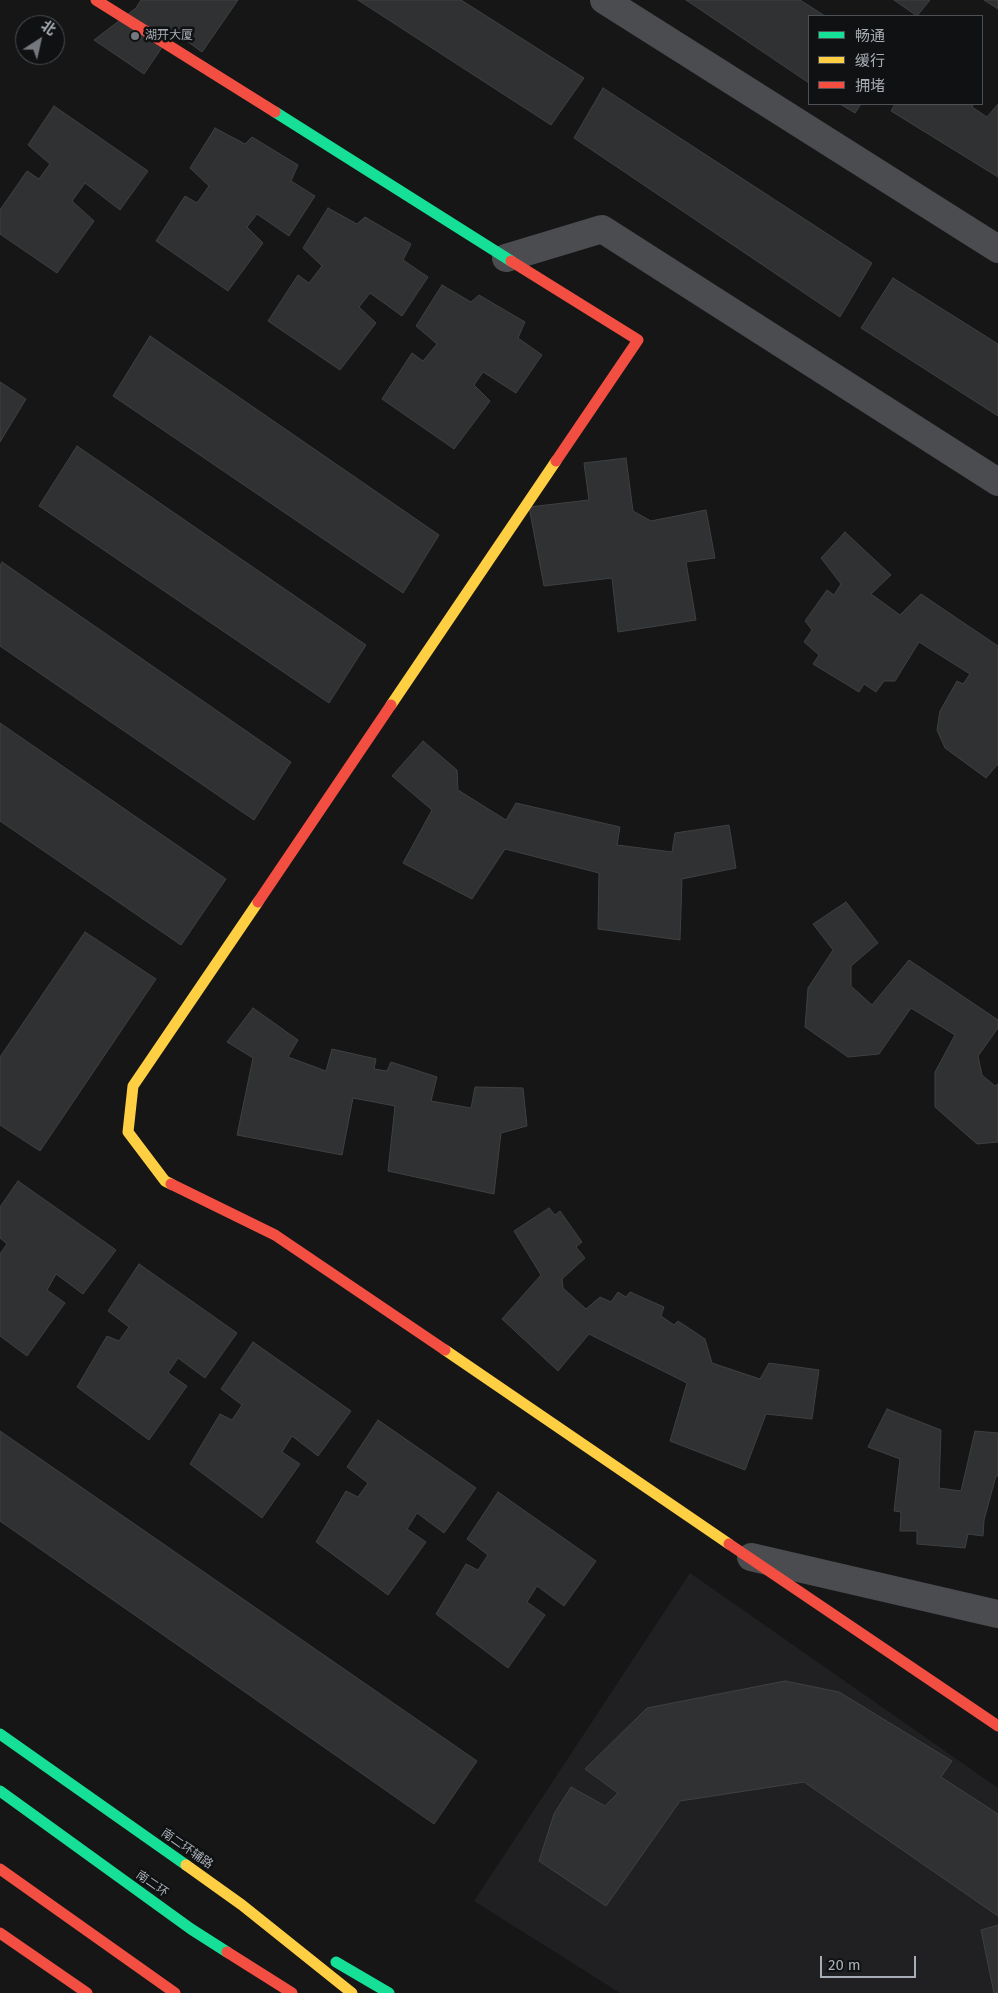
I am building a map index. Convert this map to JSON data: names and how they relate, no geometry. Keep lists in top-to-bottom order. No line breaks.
{"streets":{"main road":["南二环辅路","南二环"]},"places":["湖开大厦"],"legend":["畅通","缓行","拥堵"],"scale_bar":"20 m","north":"top right"}
